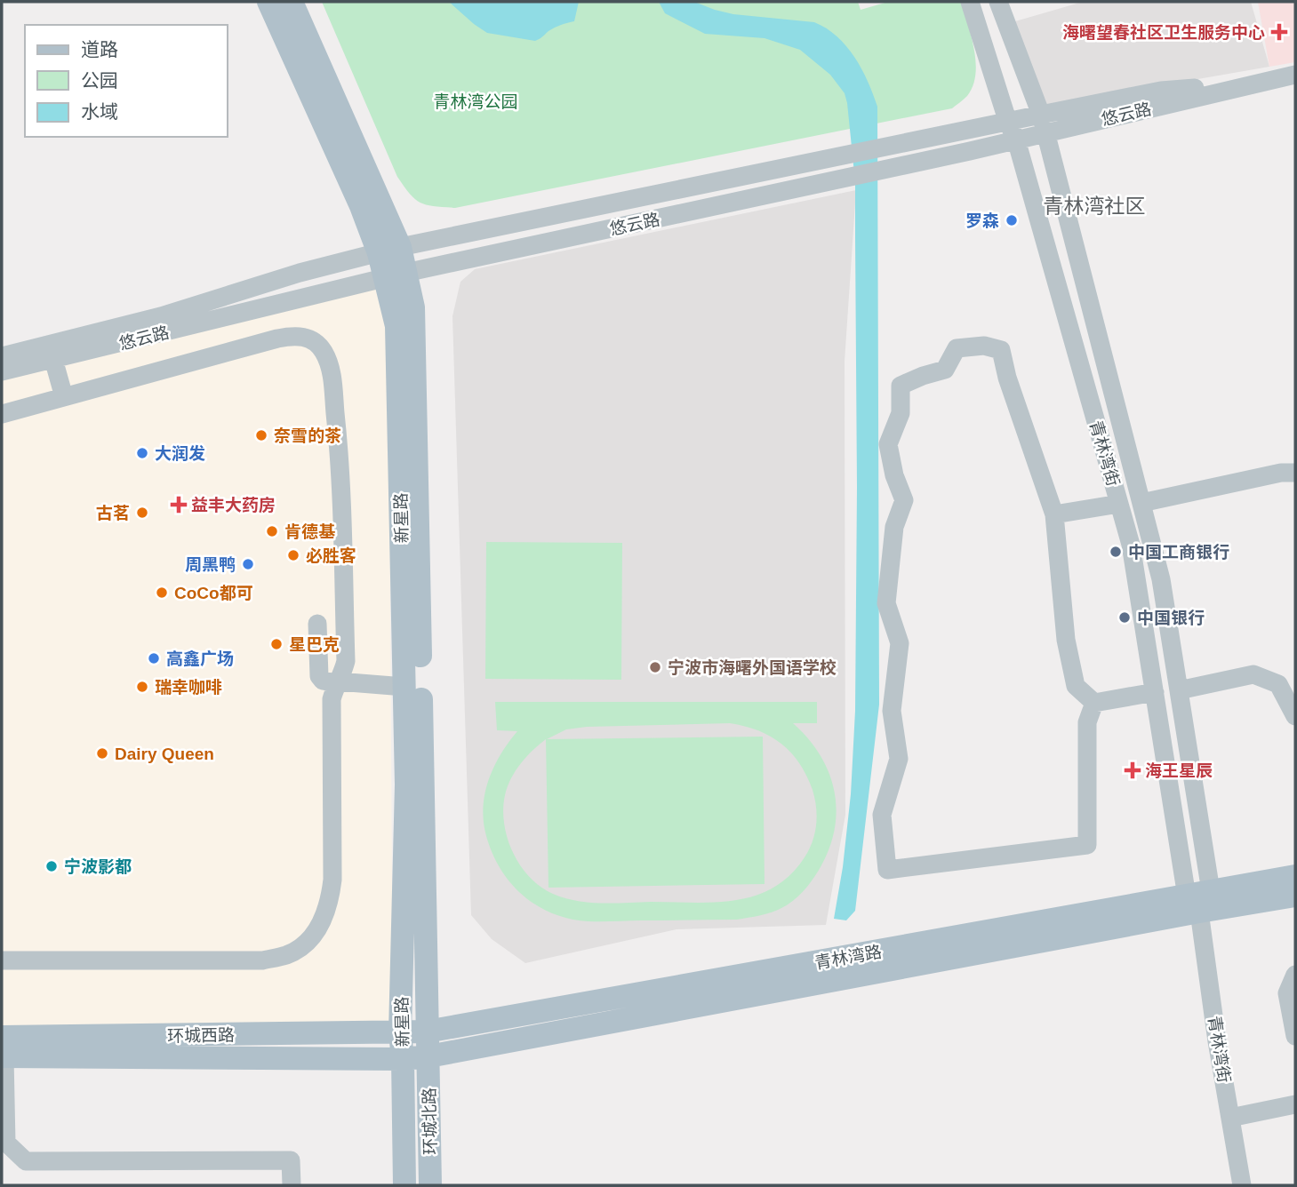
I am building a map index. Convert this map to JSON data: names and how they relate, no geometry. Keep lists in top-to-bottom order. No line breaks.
{"streets":{"main road":["新星路","青林湾路","环城西路","环城北路"],"street":["悠云路","青林湾街"]},"crossings":[["悠云路","青林湾街"],["悠云路","新星路"],["青林湾街","青林湾路"],["新星路","青林湾路"],["新星路","环城西路"],["新星路","环城北路"],["青林湾路","环城西路"],["青林湾路","环城北路"]],"districts":["青林湾社区"],"parks":["青林湾公园"],"places":{"health":["海曙望春社区卫生服务中心","益丰大药房","海王星辰"],"other":["罗森","奈雪的茶","大润发","古茗","肯德基","中国工商银行","必胜客","周黑鸭","CoCo都可","中国银行","星巴克","高鑫广场","宁波市海曙外国语学校","瑞幸咖啡","Dairy Queen","宁波影都"]},"legend":["道路","公园","水域"]}
